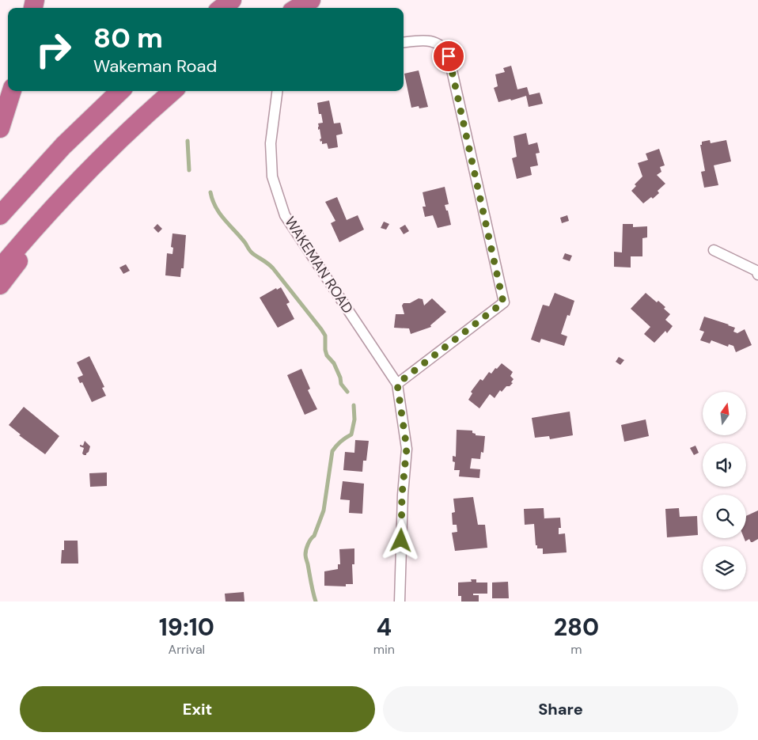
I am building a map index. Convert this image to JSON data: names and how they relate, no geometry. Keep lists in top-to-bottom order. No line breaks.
{"streets":{"street":["WAKEMAN ROAD"]},"north":"top","page":{"turn":["80 m","Wakeman Road"],"eta":["19:10","Arrival","4","min","280","m"],"buttons":["Exit","Share"]}}
